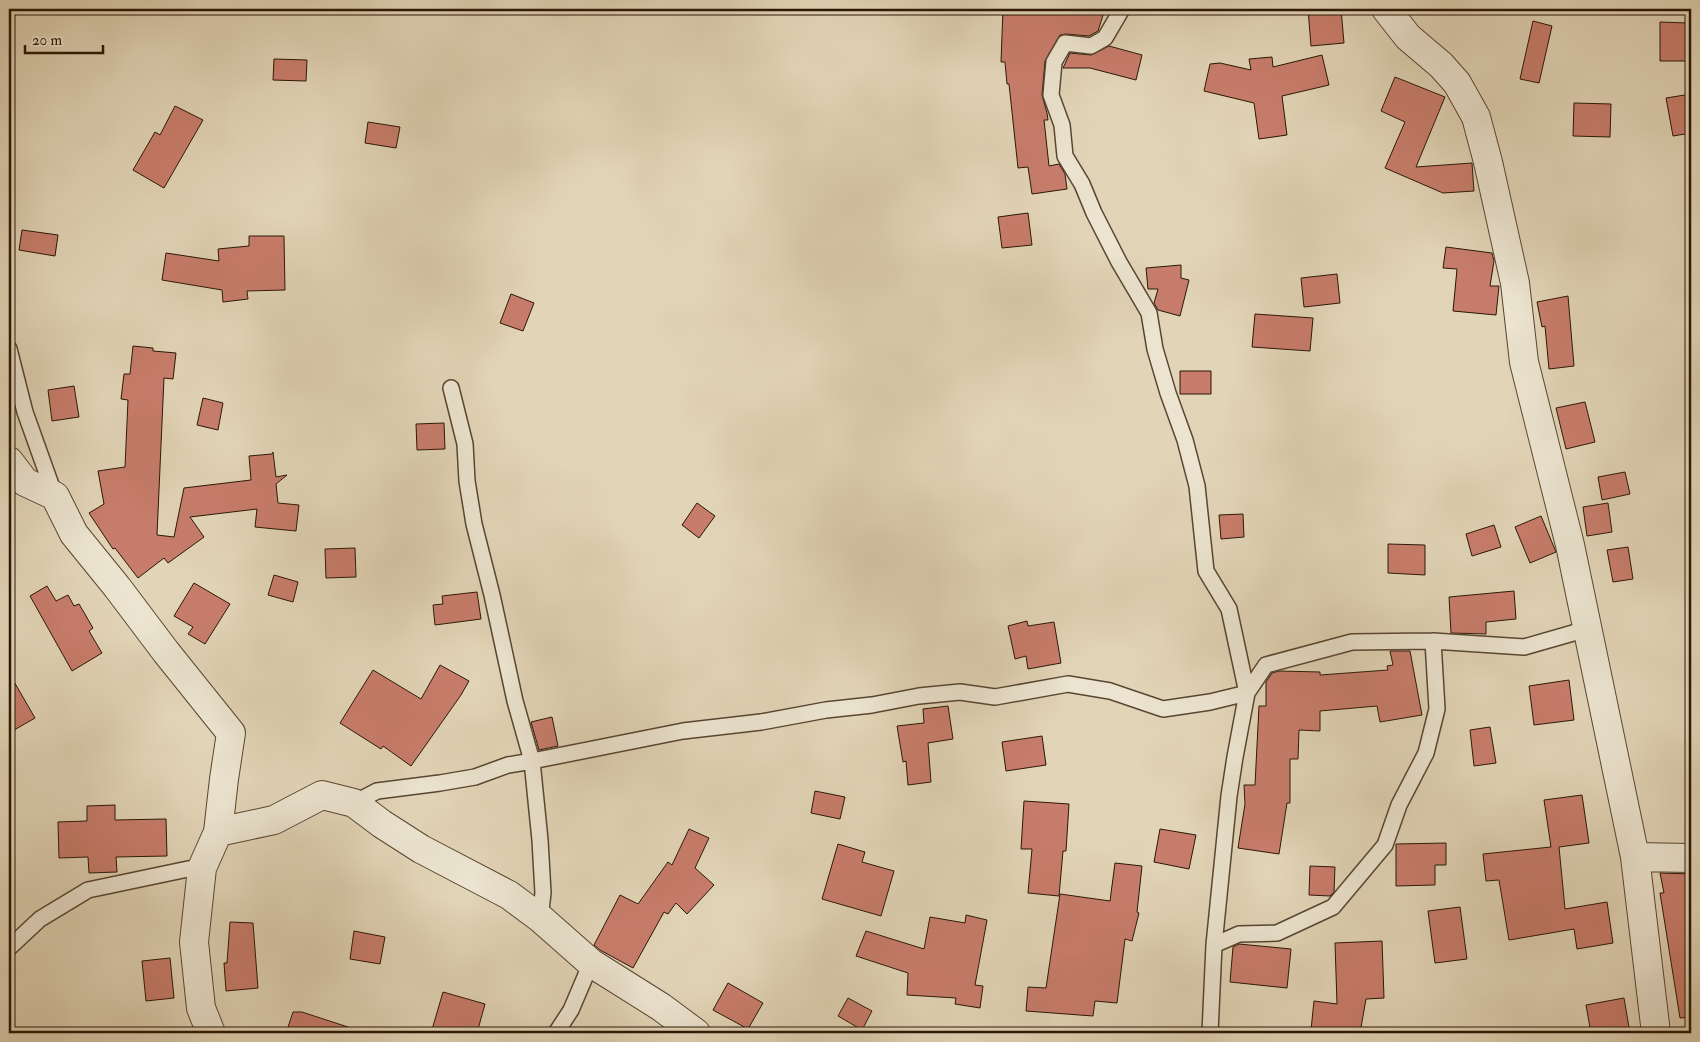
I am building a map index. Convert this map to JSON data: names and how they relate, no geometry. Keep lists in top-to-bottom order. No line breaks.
{"scale_bar":"20 m"}
